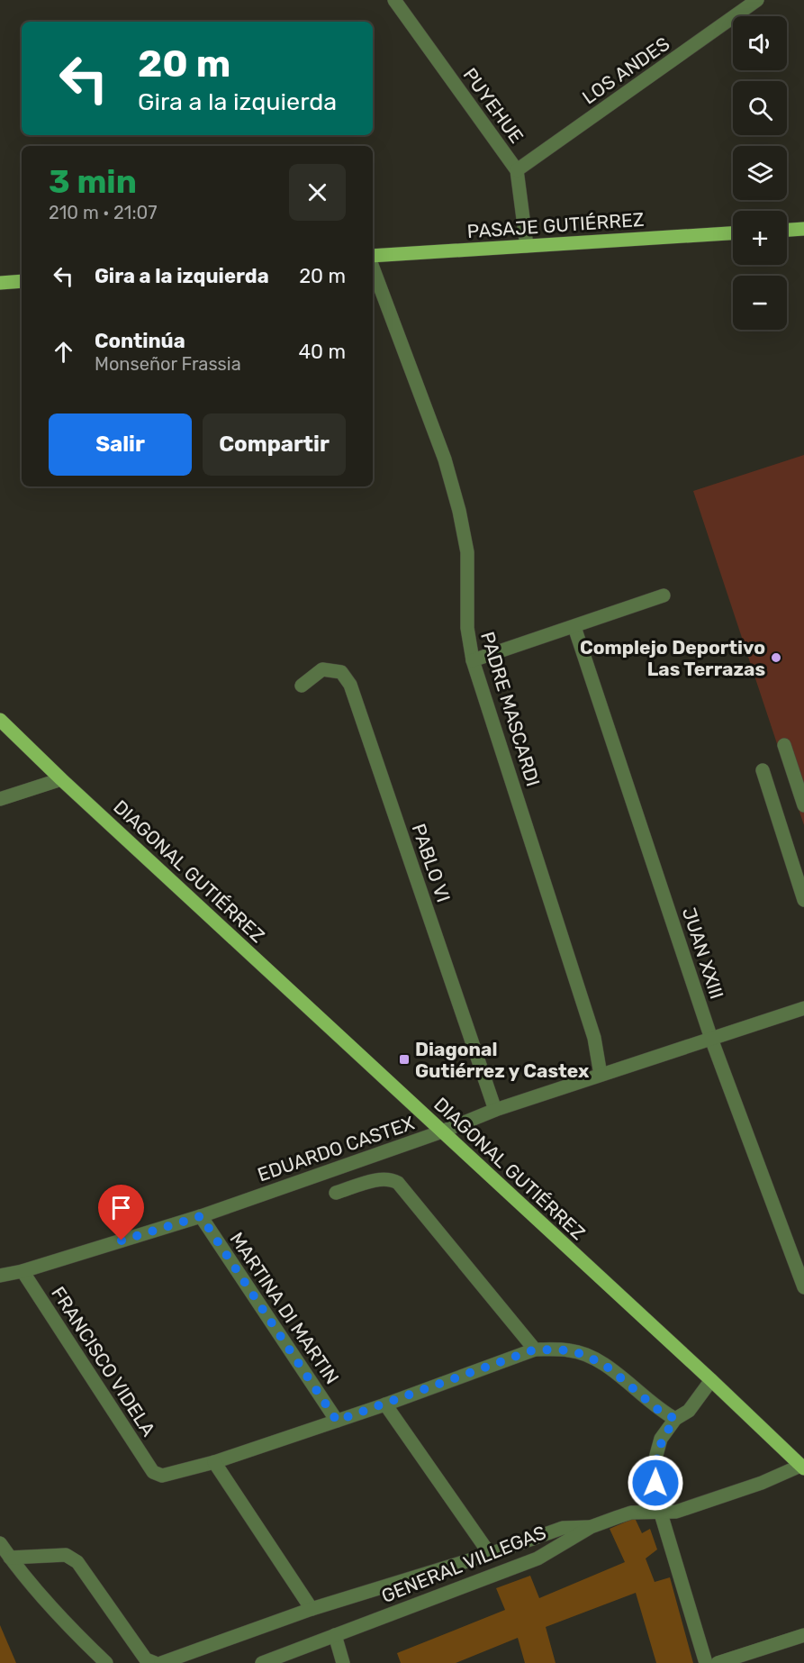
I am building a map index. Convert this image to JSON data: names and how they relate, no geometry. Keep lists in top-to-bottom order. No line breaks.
{"streets":{"main road":["PASAJE GUTIÉRREZ","DIAGONAL GUTIÉRREZ"],"street":["LOS ANDES","PUYEHUE","PADRE MASCARDI","PABLO VI","JUAN XXIII","EDUARDO CASTEX","MARTINA DI MARTIN","FRANCISCO VIDELA","GENERAL VILLEGAS"]},"crossings":[["LOS ANDES","PUYEHUE"],["PUYEHUE","PASAJE GUTIÉRREZ"],["PADRE MASCARDI","EDUARDO CASTEX"],["PABLO VI","EDUARDO CASTEX"],["DIAGONAL GUTIÉRREZ","EDUARDO CASTEX"],["DIAGONAL GUTIÉRREZ","GENERAL VILLEGAS"],["JUAN XXIII","EDUARDO CASTEX"],["EDUARDO CASTEX","MARTINA DI MARTIN"],["EDUARDO CASTEX","FRANCISCO VIDELA"]],"places":{"other":["Complejo Deportivo Las Terrazas"],"transit":["Diagonal Gutiérrez y Castex"]},"page":{"map_buttons":["+","−"],"turn":["20 m","Gira a la izquierda"],"heading":["3 min","210 m · 21:07"],"list":[{"name":"Gira a la izquierda","value":"20 m"},{"name":"Continúa","note":"Monseñor Frassia","value":"40 m"}],"buttons":["Salir","Compartir"]}}
